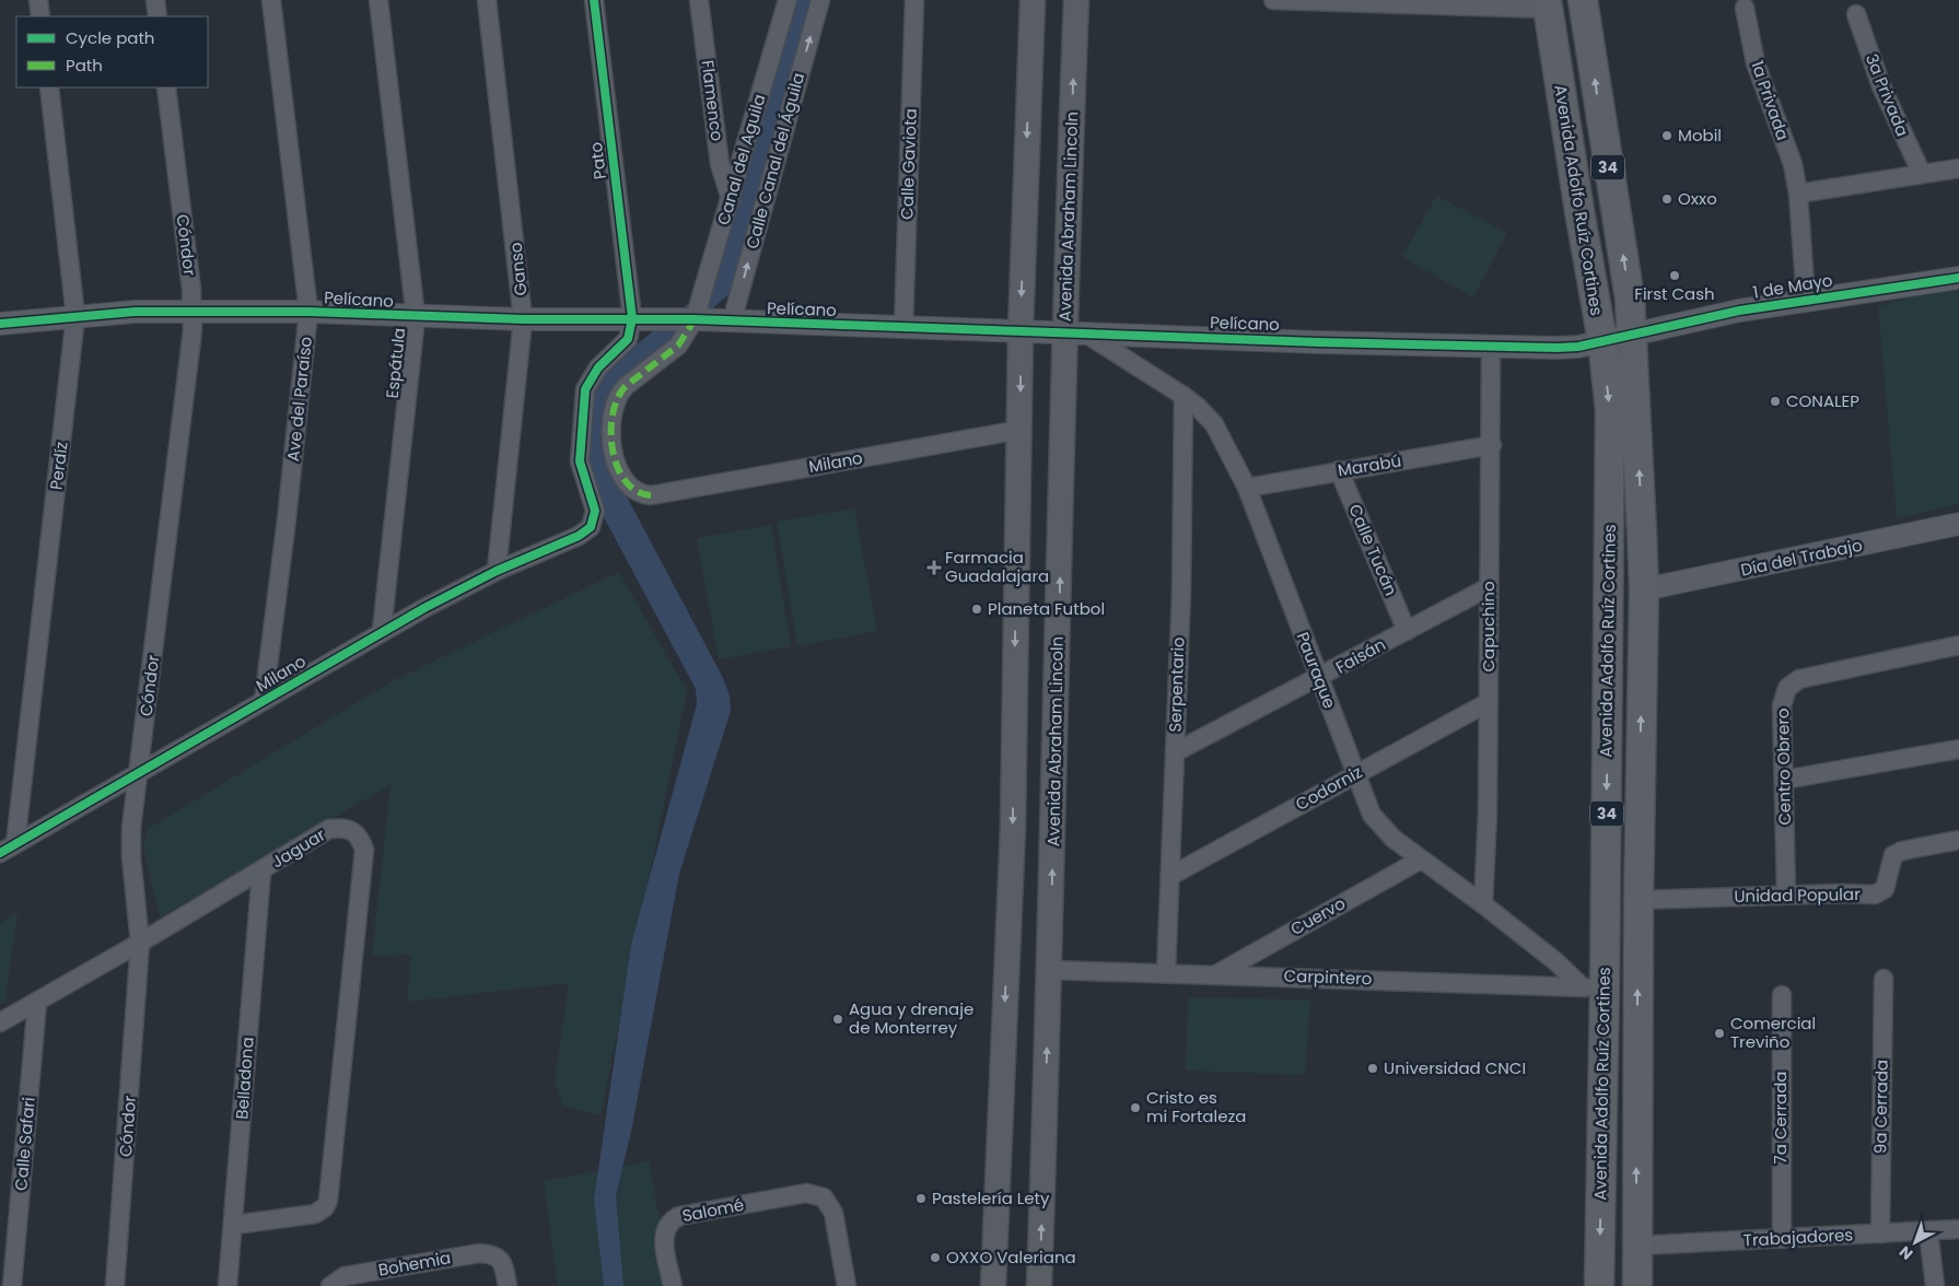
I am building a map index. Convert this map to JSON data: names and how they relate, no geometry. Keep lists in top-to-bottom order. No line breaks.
{"streets":{"main road":["34","Avenida Adolfo Ruíz Cortines","Avenida Abraham Lincoln"],"street":["3a Privada","Flamenco","1a Privada","Canal del Aguila","Pato","Calle Canal del Águila","Calle Gaviota","Cóndor","Ganso","1 de Mayo","Pelícano","Espátula","Ave del Paraíso","Milano","Perdíz","Marabú","Calle Tucán","Día del Trabajo","Capuchino","Faisán","Pauraque","Serpentario","Centro Obrero","Codorniz","Jaguar","Unidad Popular","Cuervo","Carpintero","Belladona","9a Cerrada","7a Cerrada","Calle Safari","Salomé","Trabajadores","Bohemia"]},"crossings":[["Flamenco","Canal del Aguila"],["1a Privada","1 de Mayo"],["Canal del Aguila","Pelícano"],["Canal del Aguila","Milano"],["Pato","Pelícano"],["Pato","Milano"],["Calle Canal del Águila","Pelícano"],["Calle Gaviota","Pelícano"],["Avenida Adolfo Ruíz Cortines","1 de Mayo"],["Avenida Adolfo Ruíz Cortines","Pelícano"],["Avenida Adolfo Ruíz Cortines","Día del Trabajo"],["Avenida Adolfo Ruíz Cortines","Pauraque"],["Avenida Adolfo Ruíz Cortines","Unidad Popular"],["Avenida Adolfo Ruíz Cortines","Carpintero"],["Avenida Adolfo Ruíz Cortines","Trabajadores"],["Avenida Abraham Lincoln","Pelícano"],["Avenida Abraham Lincoln","Pauraque"],["Avenida Abraham Lincoln","Carpintero"],["Cóndor","Pelícano"],["Cóndor","Milano"],["Cóndor","Jaguar"],["Ganso","Pelícano"],["Ganso","Milano"],["1 de Mayo","Pelícano"],["Pelícano","Espátula"],["Pelícano","Ave del Paraíso"],["Pelícano","Milano"],["Pelícano","Perdíz"],["Pelícano","Capuchino"],["Pelícano","Pauraque"],["Espátula","Milano"],["Ave del Paraíso","Milano"],["Milano","Perdíz"],["Marabú","Calle Tucán"],["Marabú","Capuchino"],["Marabú","Pauraque"],["Calle Tucán","Faisán"],["Capuchino","Faisán"],["Capuchino","Pauraque"],["Capuchino","Codorniz"],["Faisán","Pauraque"],["Faisán","Serpentario"],["Pauraque","Serpentario"],["Pauraque","Codorniz"],["Pauraque","Cuervo"],["Pauraque","Carpintero"],["Serpentario","Codorniz"],["Serpentario","Carpintero"],["Centro Obrero","Unidad Popular"],["Jaguar","Belladona"],["Jaguar","Calle Safari"],["Cuervo","Carpintero"],["9a Cerrada","Trabajadores"],["7a Cerrada","Trabajadores"]],"one_way":["Calle Canal del Águila"],"places":{"other":["Mobil","Oxxo","First Cash","CONALEP","Planeta Futbol","Agua y drenaje de Monterrey","Comercial Treviño","Universidad CNCI","Cristo es mi Fortaleza","Pastelería Lety","OXXO Valeriana"],"health":["Farmacia Guadalajara"]},"legend":["Cycle path","Path"],"north":"bottom left"}
